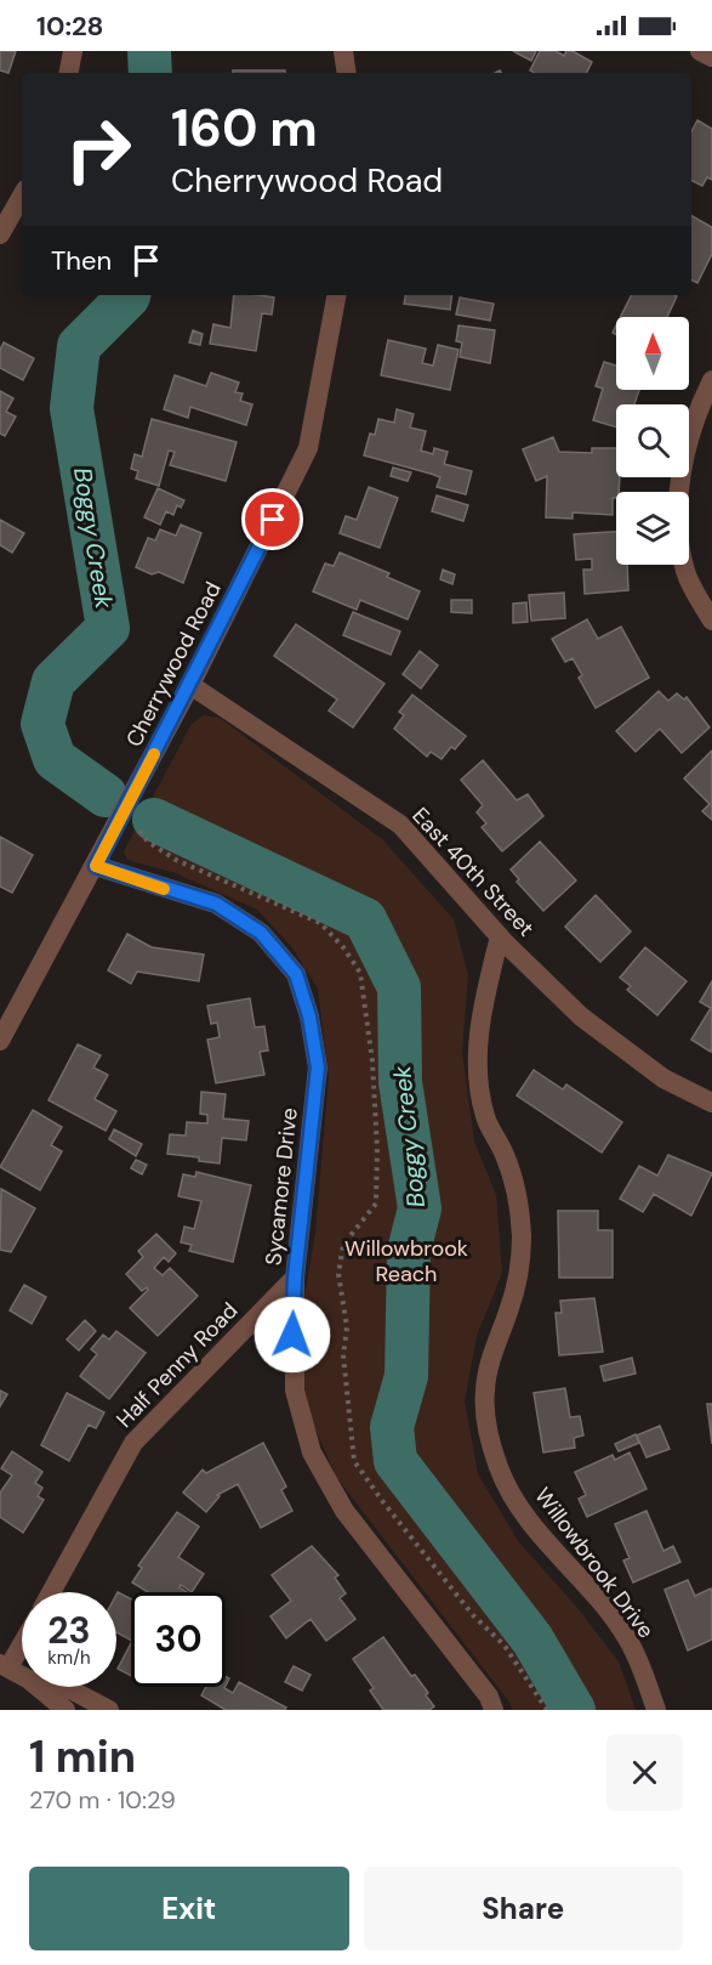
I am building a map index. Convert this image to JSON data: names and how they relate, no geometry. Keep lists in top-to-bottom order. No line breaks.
{"streets":{"street":["Cherrywood Road","East 40th Street","Sycamore Drive","Half Penny Road","Willowbrook Drive"]},"crossings":[["Cherrywood Road","East 40th Street"],["Cherrywood Road","Sycamore Drive"],["East 40th Street","Willowbrook Drive"],["Sycamore Drive","Half Penny Road"]],"water":["Boggy Creek"],"parks":["Willowbrook Reach"],"north":"top","page":{"status":"10:28","turn":["160 m","Cherrywood Road"],"then":"Then","speed":"23 km/h","limit":"30","heading":["1 min","270 m · 10:29"],"buttons":["Exit","Share"]}}
